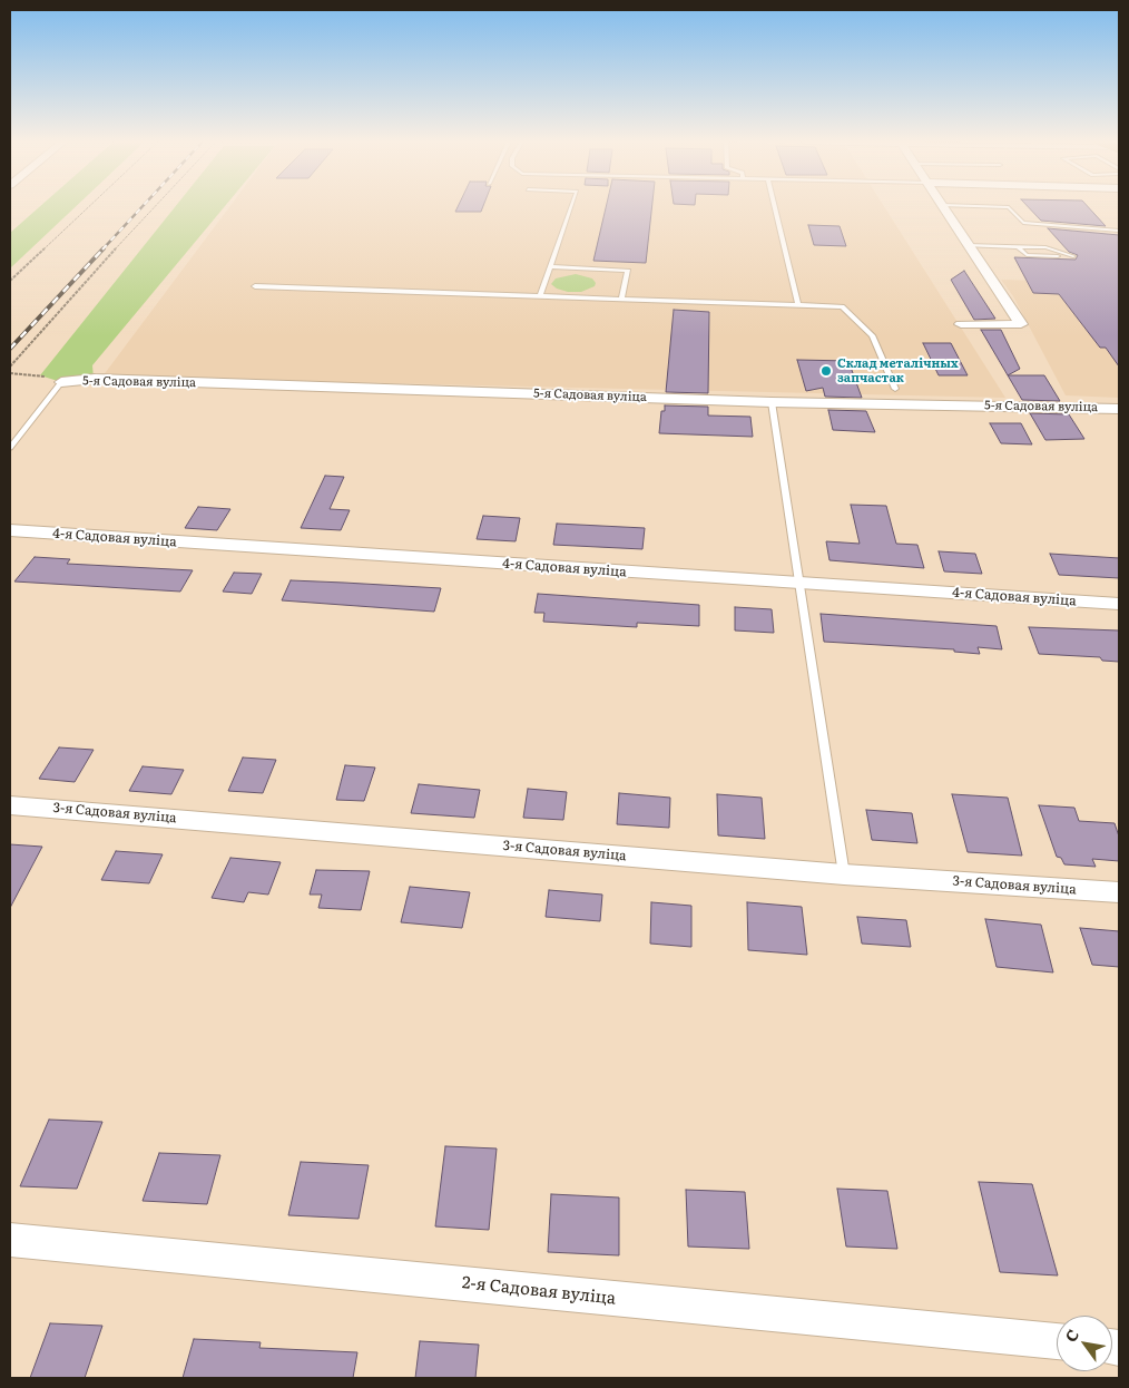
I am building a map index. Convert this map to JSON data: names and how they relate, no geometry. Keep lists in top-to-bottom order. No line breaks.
{"streets":{"street":["5-я Садовая вуліца","4-я Садовая вуліца","3-я Садовая вуліца","2-я Садовая вуліца"]},"places":["Склад металічных запчастак"],"north":"top left"}
